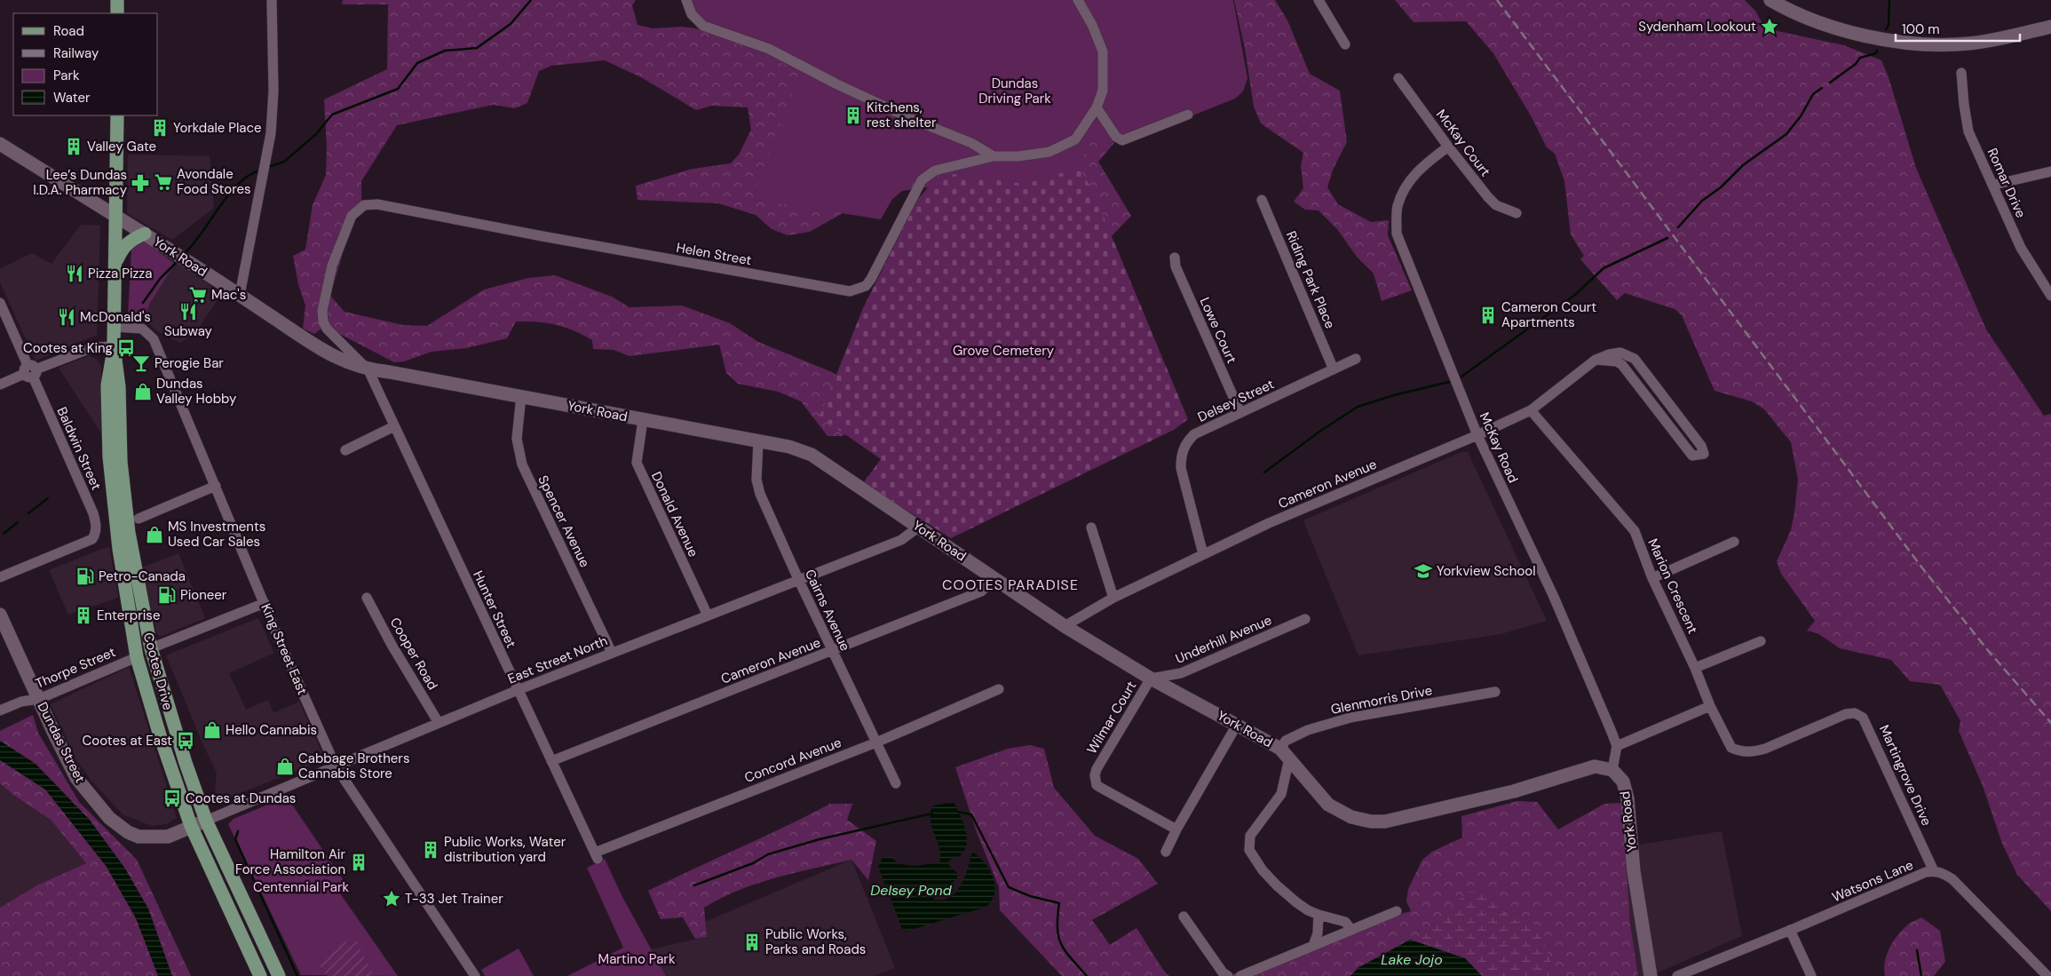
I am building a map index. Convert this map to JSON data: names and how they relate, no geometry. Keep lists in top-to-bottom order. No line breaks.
{"streets":{"main road":["Cootes Drive"],"street":["McKay Court","Romar Drive","Helen Street","York Road","Riding Park Place","Lowe Court","Delsey Street","McKay Road","Baldwin Street","Cameron Avenue","Donald Avenue","Spencer Avenue","Marion Crescent","Hunter Street","Cairns Avenue","Underhill Avenue","King Street East","Cooper Road","East Street North","Thorpe Street","Glenmorris Drive","Wilmar Court","Dundas Street","Concord Avenue","Martingrove Drive","Watsons Lane"]},"crossings":[["McKay Court","McKay Road"],["Helen Street","York Road"],["Helen Street","Hunter Street"],["York Road","Cameron Avenue"],["York Road","Donald Avenue"],["York Road","Spencer Avenue"],["York Road","Hunter Street"],["York Road","Cairns Avenue"],["York Road","Underhill Avenue"],["York Road","East Street North"],["York Road","Cootes Drive"],["York Road","Glenmorris Drive"],["York Road","Wilmar Court"],["Riding Park Place","Delsey Street"],["Lowe Court","Delsey Street"],["Delsey Street","Cameron Avenue"],["McKay Road","Cameron Avenue"],["Cameron Avenue","Marion Crescent"],["Cameron Avenue","Hunter Street"],["Cameron Avenue","Cairns Avenue"],["Donald Avenue","East Street North"],["Spencer Avenue","East Street North"],["Marion Crescent","Martingrove Drive"],["Hunter Street","East Street North"],["Hunter Street","Concord Avenue"],["Cairns Avenue","East Street North"],["Cairns Avenue","Concord Avenue"],["Underhill Avenue","Wilmar Court"],["King Street East","East Street North"],["King Street East","Cootes Drive"],["Cooper Road","East Street North"],["East Street North","Cootes Drive"],["East Street North","Dundas Street"],["Thorpe Street","Cootes Drive"],["Thorpe Street","Dundas Street"],["Cootes Drive","Dundas Street"],["Martingrove Drive","Watsons Lane"]],"districts":["COOTES PARADISE"],"water":["Delsey Pond","Lake Jojo"],"parks":["Dundas Driving Park","Grove Cemetery","Centennial Park","Martino Park"],"places":{"place":["Sydenham Lookout","T-33 Jet Trainer"],"building":["Kitchens, rest shelter","Yorkdale Place","Valley Gate","Cameron Court Apartments","Enterprise","Public Works, Water distribution yard","Hamilton Air Force Association","Public Works, Parks and Roads"],"supermarket":["Avondale Food Stores","Mac's"],"pharmacy":["Lee’s Dundas I.D.A. Pharmacy"],"restaurant":["Pizza Pizza","Subway","McDonald's"],"bus stop":["Cootes at King","Cootes at East","Cootes at Dundas"],"bar":["Perogie Bar"],"shop":["Dundas Valley Hobby","MS Investments Used Car Sales","Hello Cannabis","Cabbage Brothers Cannabis Store"],"school or university":["Yorkview School"],"fuel station":["Petro-Canada","Pioneer"]},"legend":["Road","Railway","Park","Water"],"scale_bar":"100 m"}
